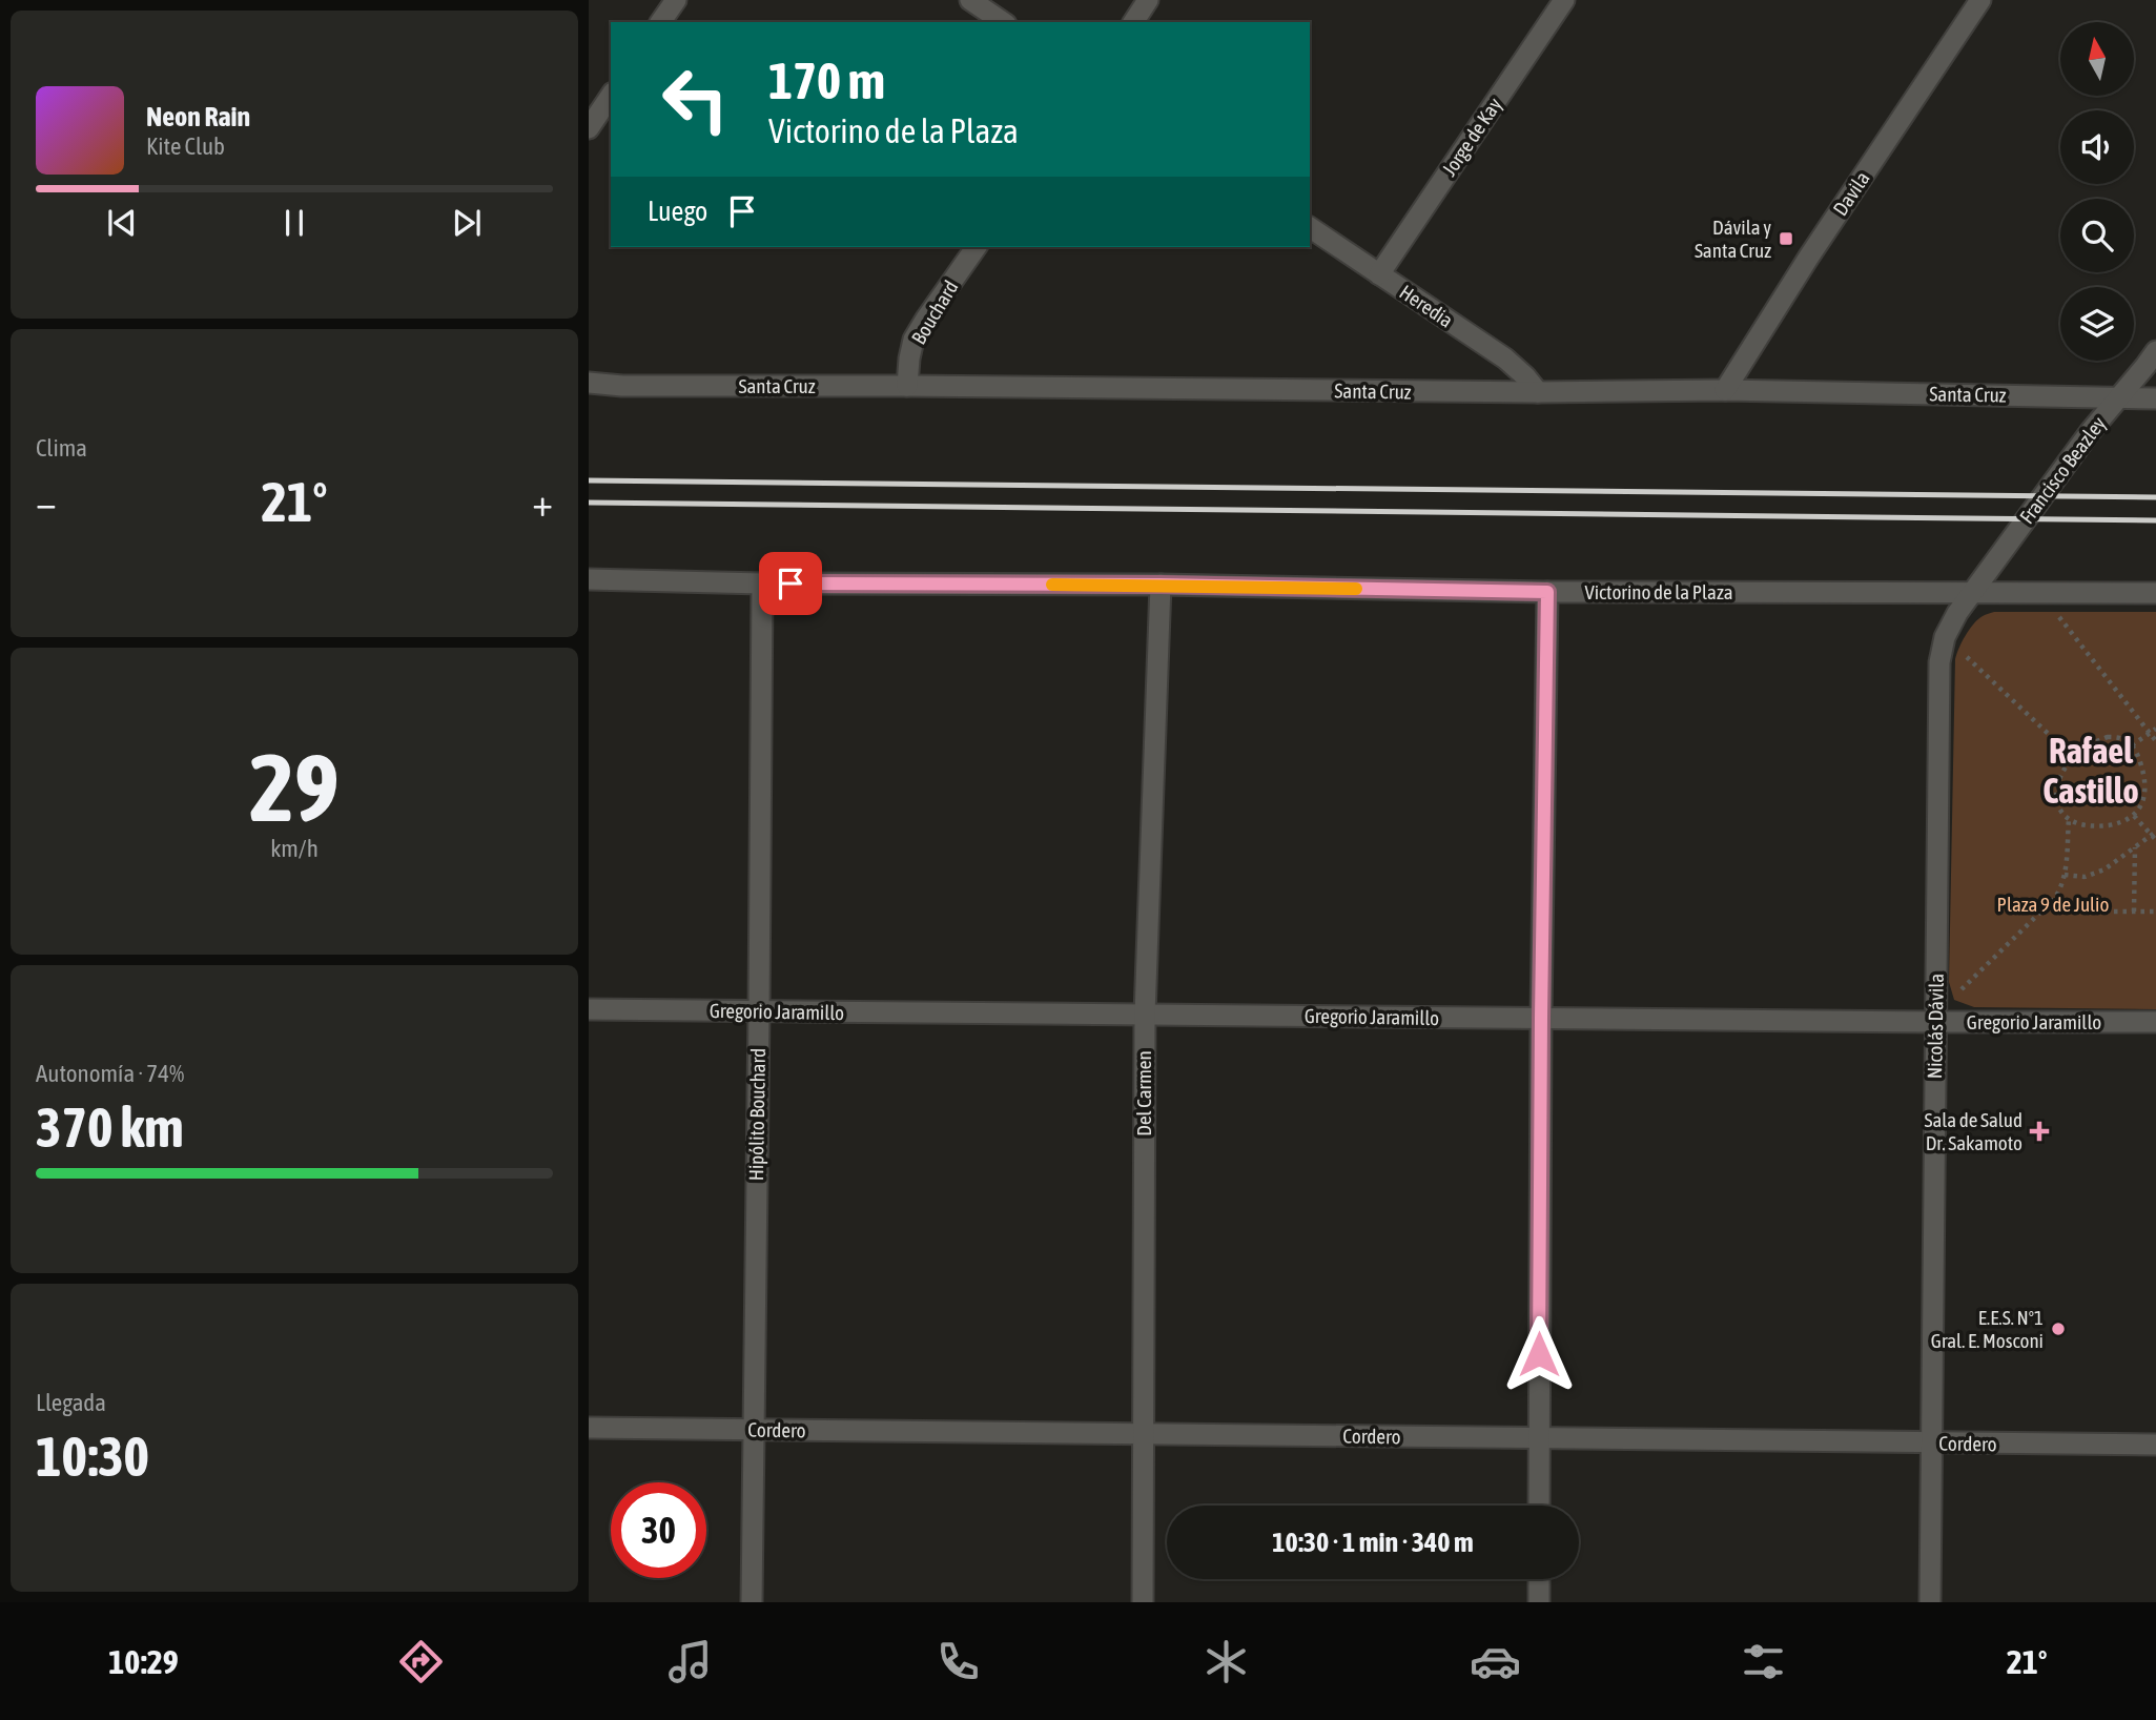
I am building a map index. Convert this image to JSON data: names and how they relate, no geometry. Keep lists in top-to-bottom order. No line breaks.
{"streets":{"street":["Jorge de Kay","Davila","Heredia","Bouchard","Santa Cruz","Francisco Beazley","Victorino de la Plaza","Gregorio Jaramillo","Nicolás Dávila","Del Carmen","Hipólito Bouchard","Cordero"]},"crossings":[["Jorge de Kay","Heredia"],["Davila","Santa Cruz"],["Heredia","Santa Cruz"],["Bouchard","Santa Cruz"],["Santa Cruz","Francisco Beazley"],["Francisco Beazley","Victorino de la Plaza"],["Francisco Beazley","Nicolás Dávila"],["Victorino de la Plaza","Nicolás Dávila"],["Victorino de la Plaza","Del Carmen"],["Victorino de la Plaza","Hipólito Bouchard"],["Gregorio Jaramillo","Nicolás Dávila"],["Gregorio Jaramillo","Del Carmen"],["Gregorio Jaramillo","Hipólito Bouchard"],["Nicolás Dávila","Cordero"],["Del Carmen","Cordero"],["Hipólito Bouchard","Cordero"]],"districts":["Rafael Castillo"],"parks":["Plaza 9 de Julio"],"places":{"transit":["Dávila y Santa Cruz"],"health":["Sala de Salud Dr. Sakamoto"],"other":["E.E.S. N°1 Gral. E. Mosconi"]},"north":"top","page":{"turn":["170 m","Victorino de la Plaza"],"song":["Neon Rain","Kite Club"],"then":"Luego","tile":["Clima",["29","km/h"],["Autonomía · 74%","370 km"],["Llegada","10:30"]],"heat":["−","21°","+"],"limit":"30","trip":"10:30 · 1 min · 340 m","tabs":["10:29","21°"]}}
